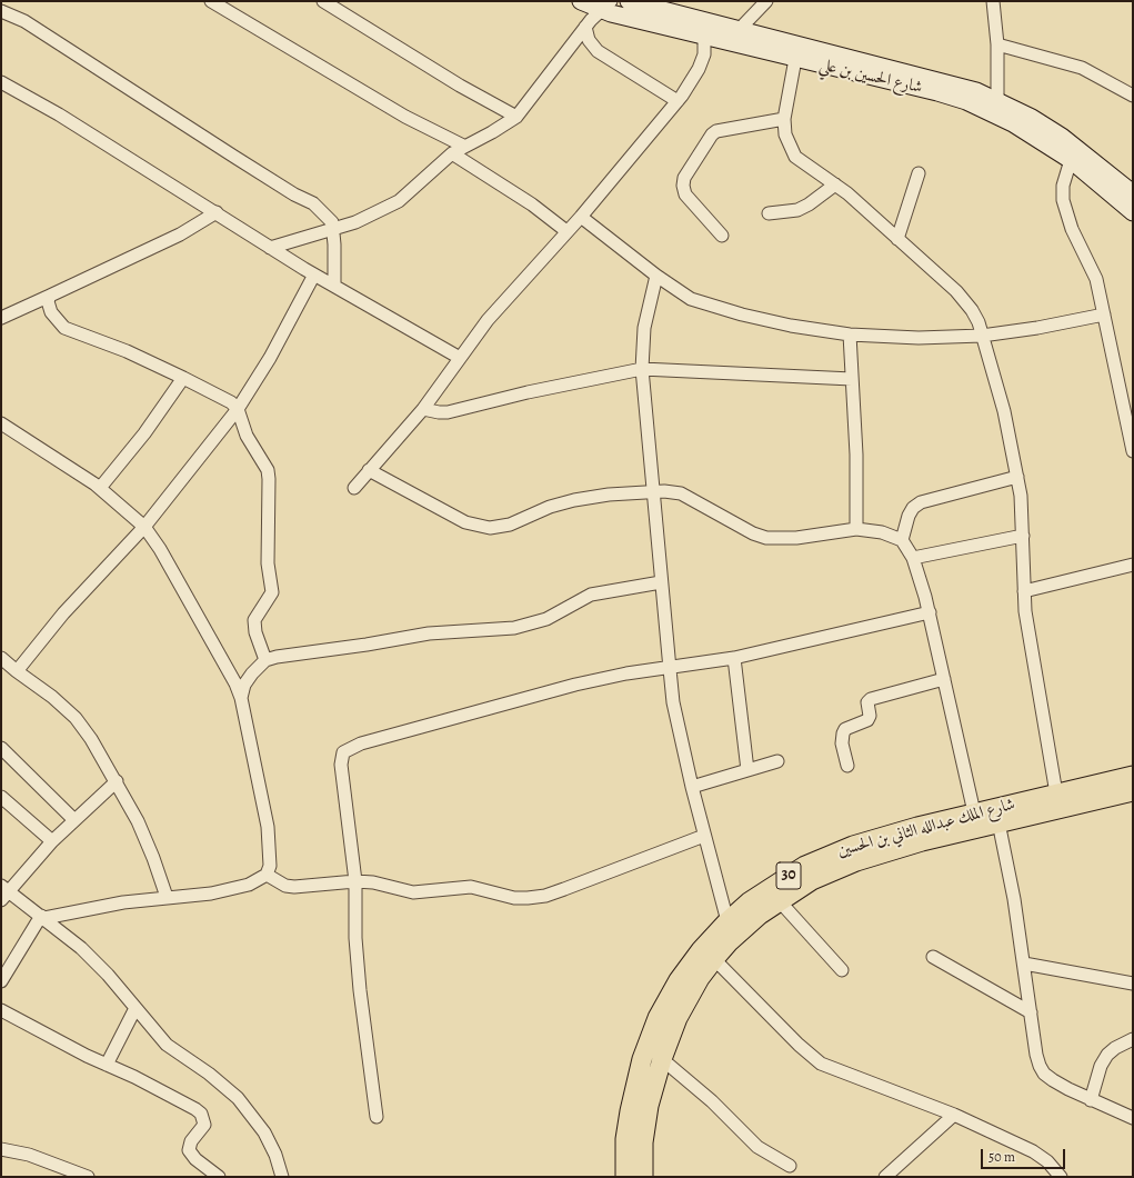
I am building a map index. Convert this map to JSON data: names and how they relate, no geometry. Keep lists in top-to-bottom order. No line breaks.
{"streets":{"main road":["شارع الملك عبدالله الثاني بن الحسين","30"],"street":["شارع الحسين بن علي"]},"scale_bar":"50 m"}
